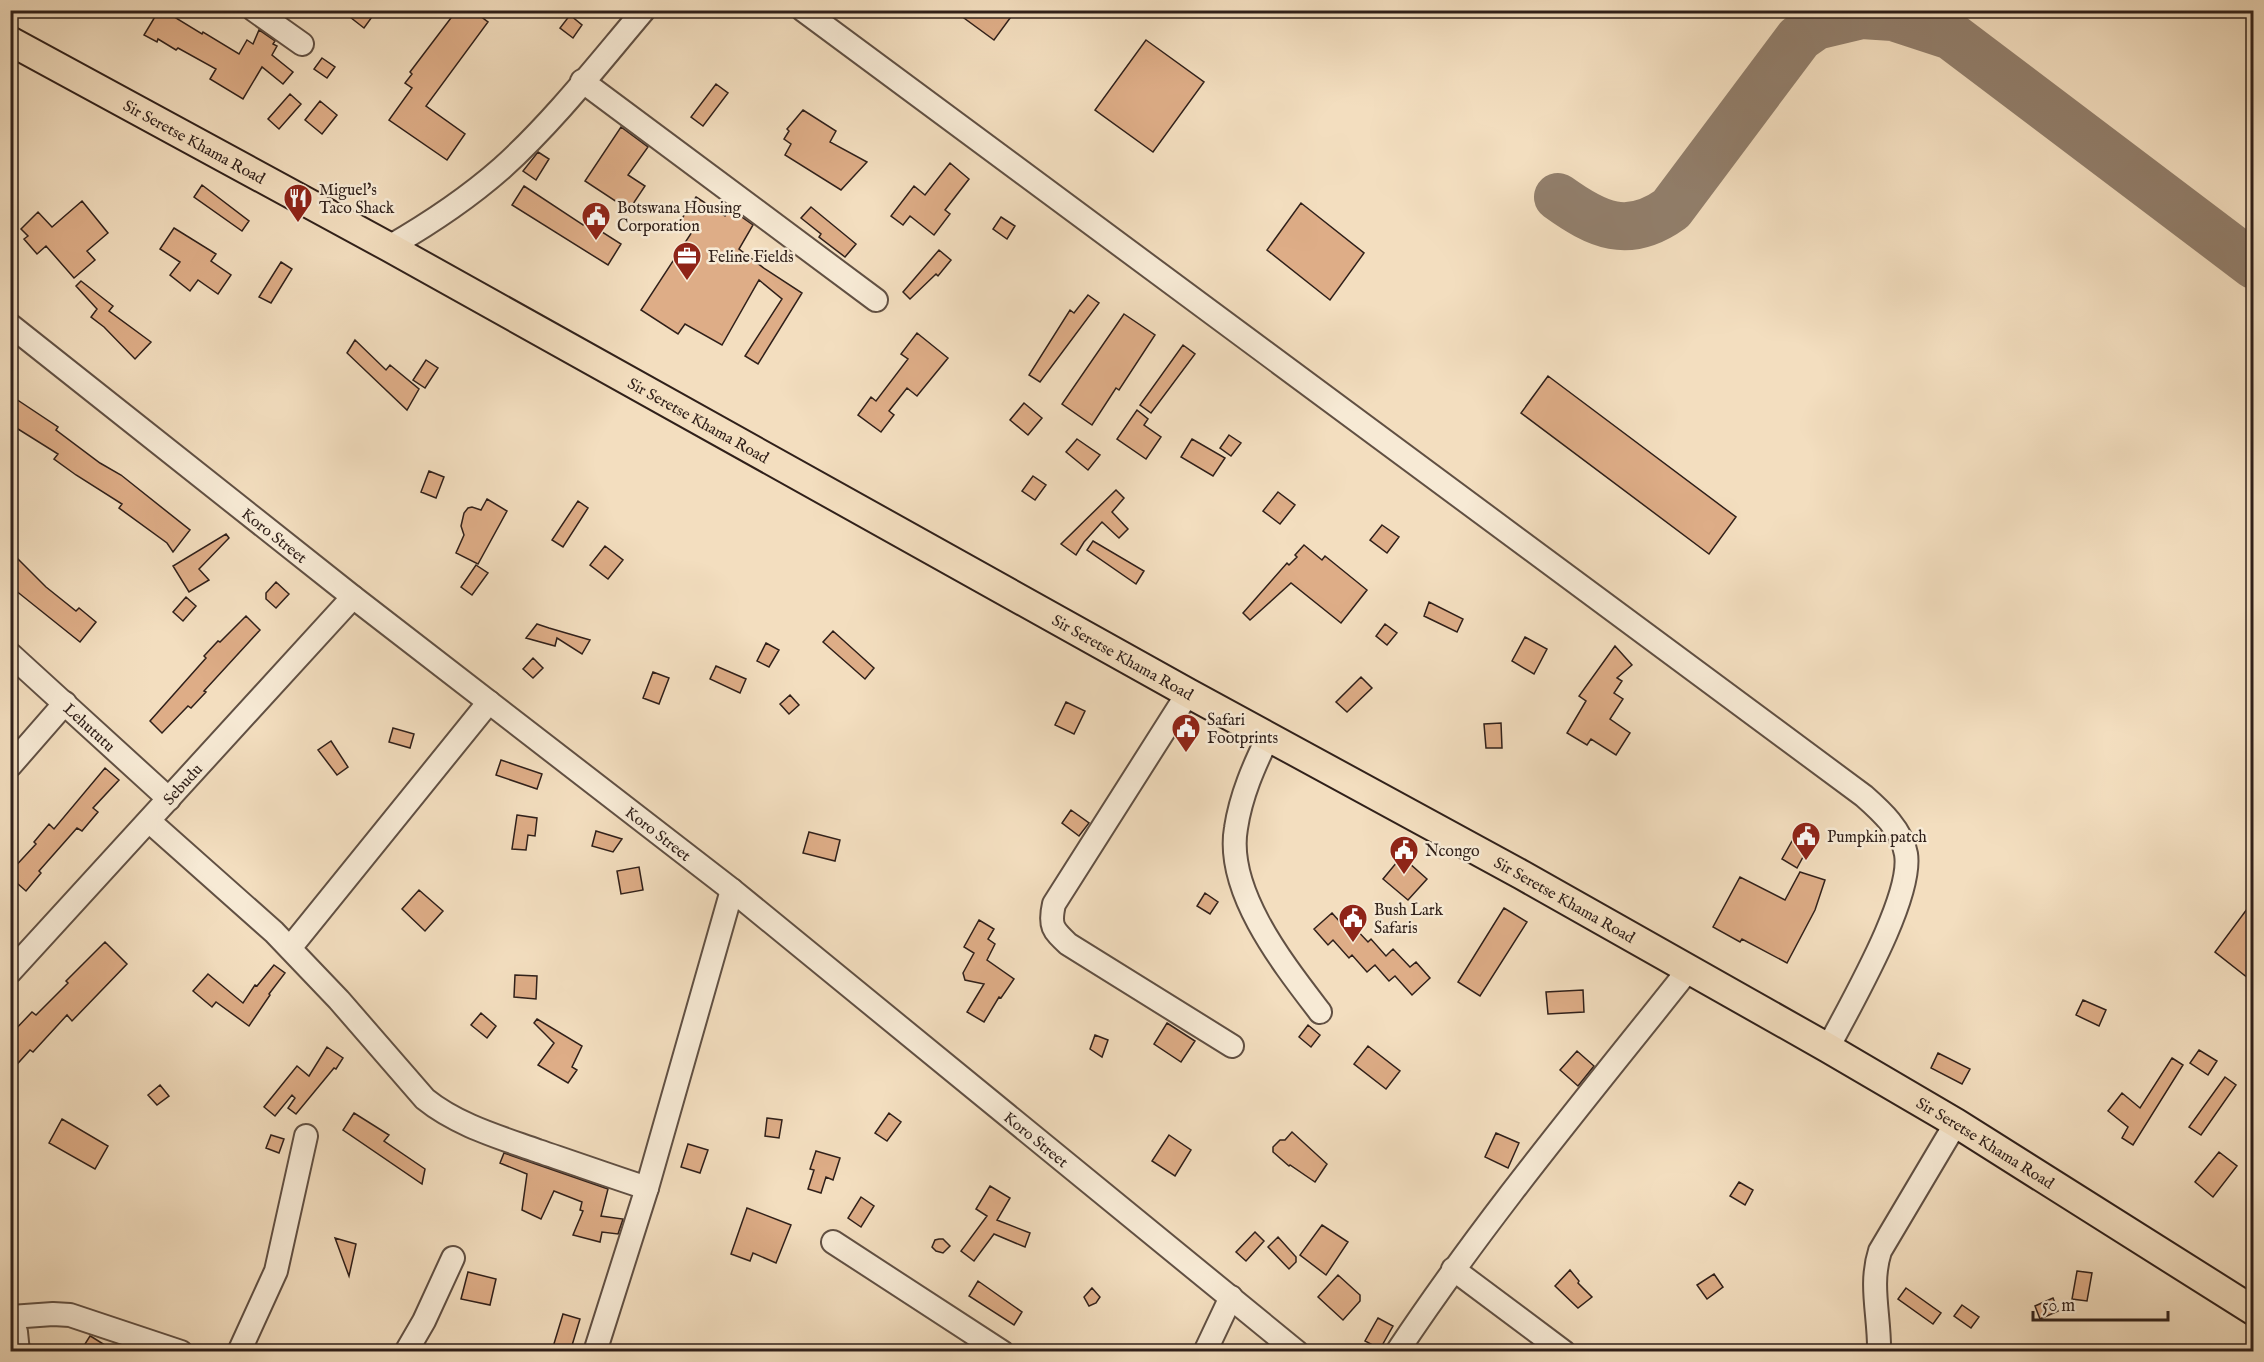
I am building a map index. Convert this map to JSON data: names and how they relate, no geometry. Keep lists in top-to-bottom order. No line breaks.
{"streets":{"main road":["Sir Seretse Khama Road"],"street":["Koro Street","Lehututu","Sebudu"]},"crossings":[["Koro Street","Sebudu"],["Lehututu","Sebudu"]],"places":{"restaurant":["Miguel's Taco Shack"],"public building":["Botswana Housing Corporation","Safari Footprints","Pumpkin patch","Ncongo","Bush Lark Safaris"],"office":["Feline Fields"]},"scale_bar":"50 m"}
